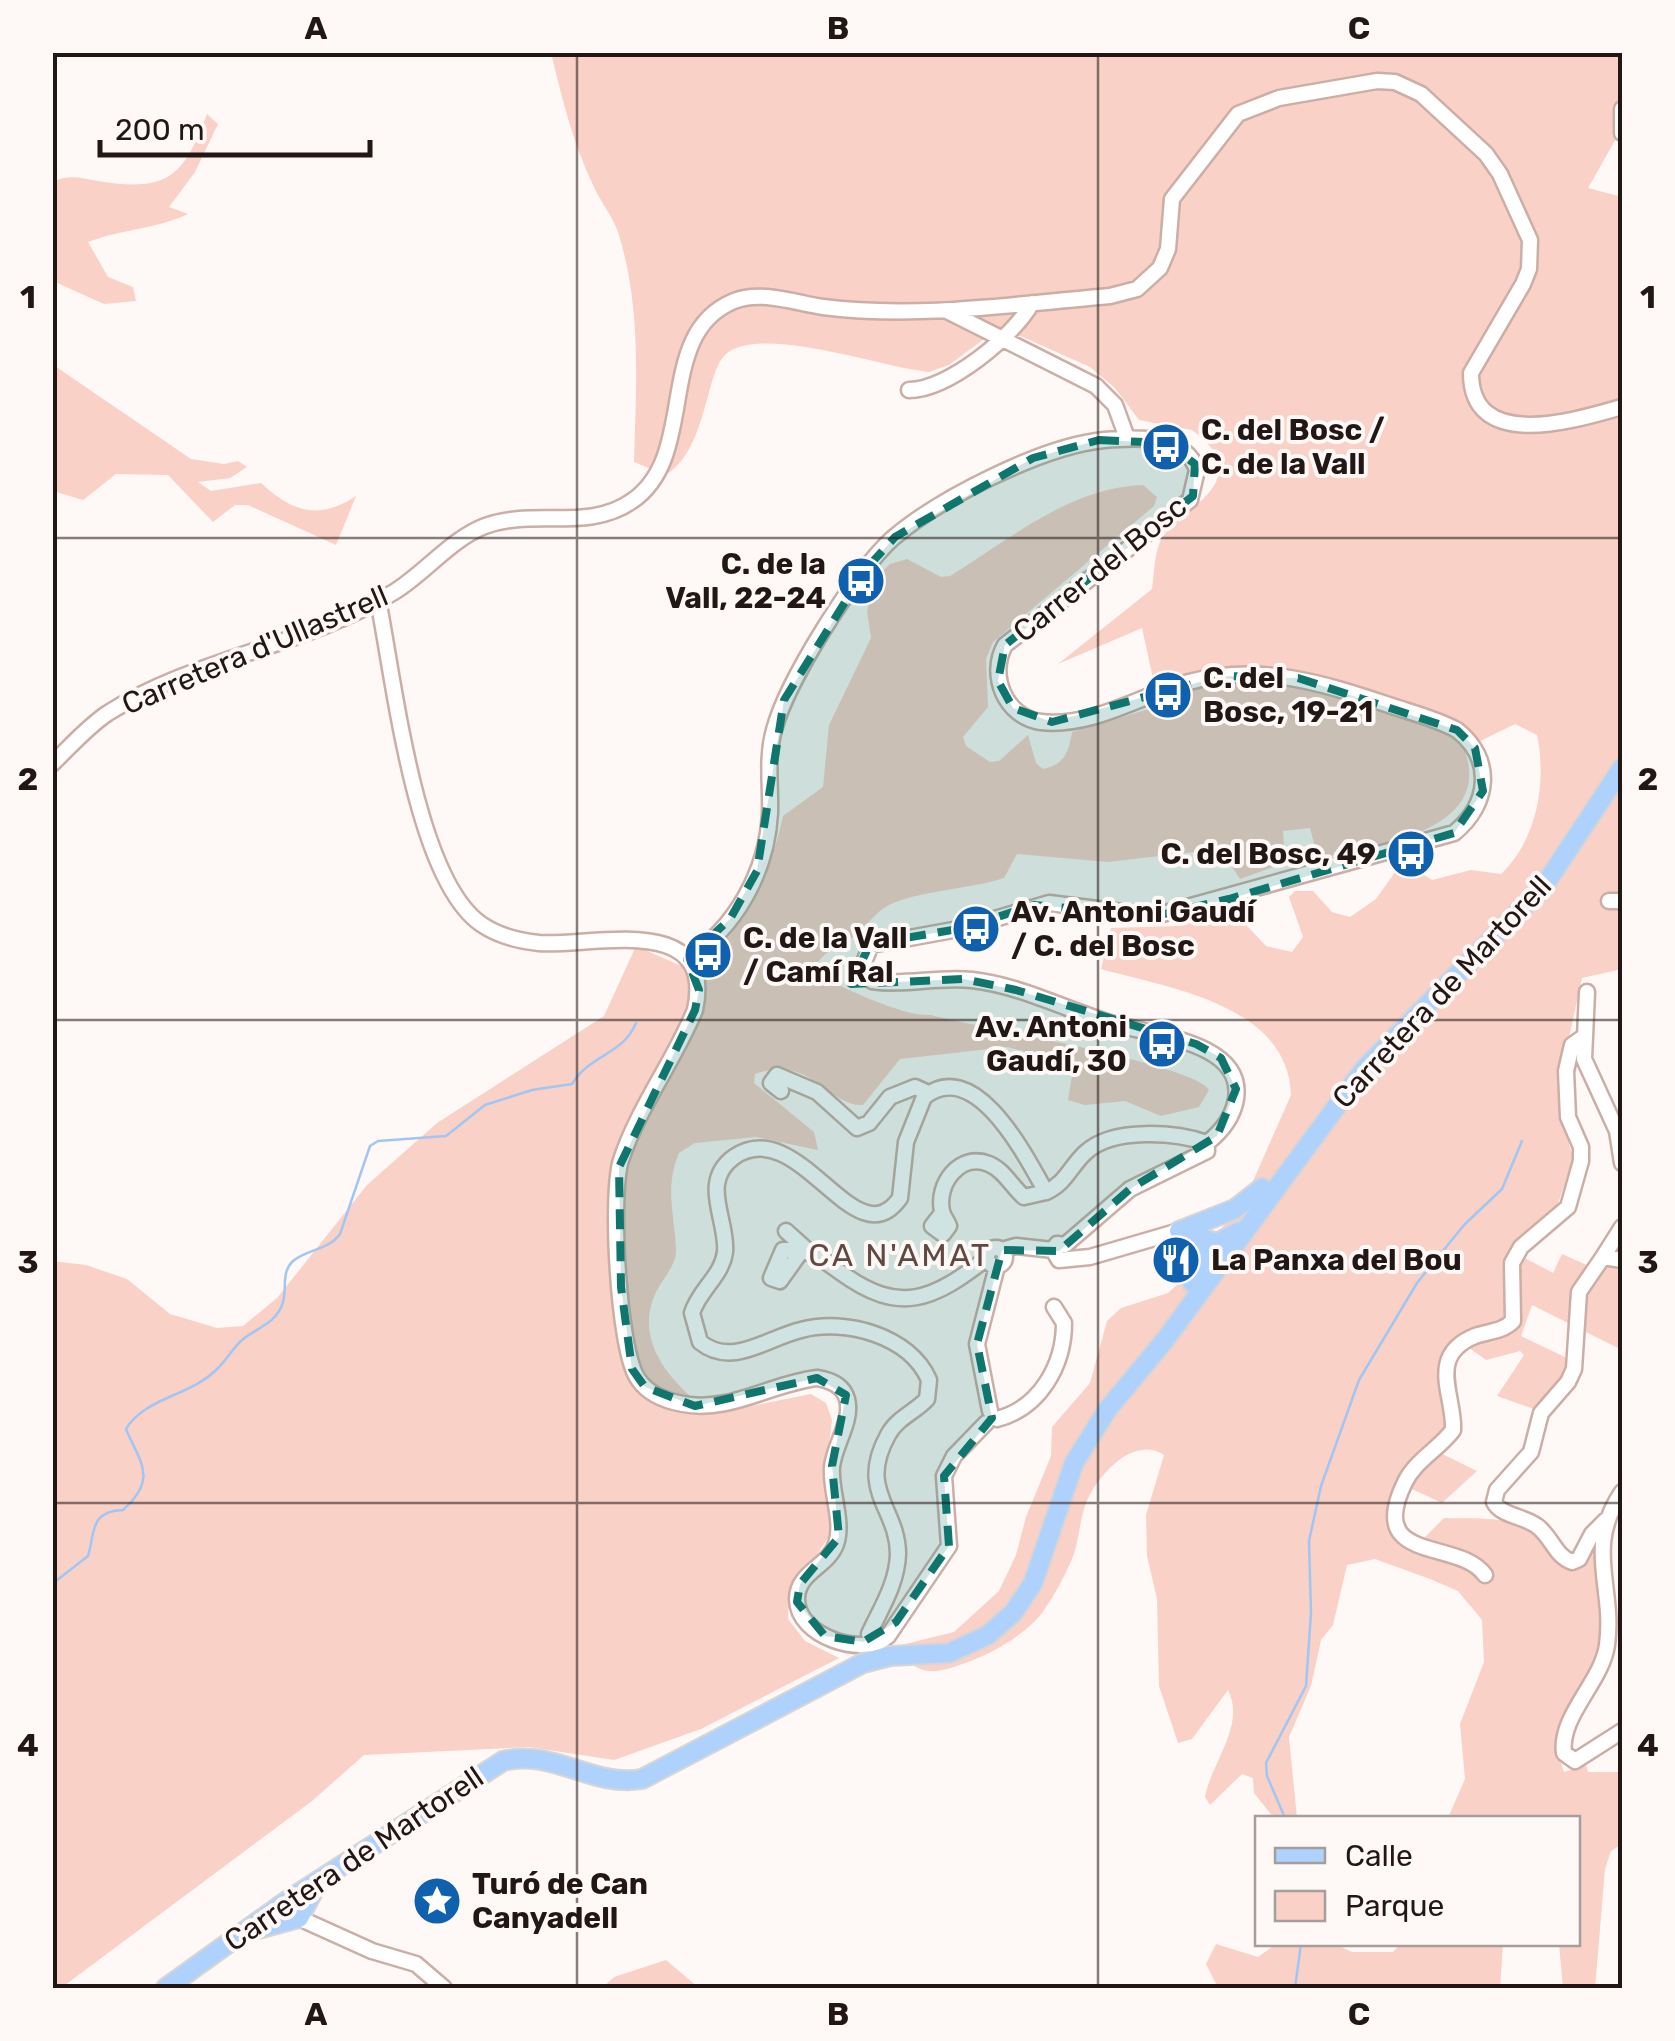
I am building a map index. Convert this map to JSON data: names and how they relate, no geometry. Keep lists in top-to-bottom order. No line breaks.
{"streets":{"main road":["Carretera de Martorell"],"street":["Carrer del Bosc","Carretera d'Ullastrell"]},"districts":["CA N'AMAT"],"places":{"bus stop":["C. del Bosc / C. de la Vall","C. de la Vall, 22-24","C. del Bosc, 19-21","C. del Bosc, 49","Av. Antoni Gaudí / C. del Bosc","C. de la Vall / Camí Ral","Av. Antoni Gaudí, 30"],"restaurant":["La Panxa del Bou"],"place":["Turó de Can Canyadell"]},"legend":["Calle","Parque"],"scale_bar":"200 m","grid":{"columns":["A","B","C"],"rows":["1","2","3","4"]}}
